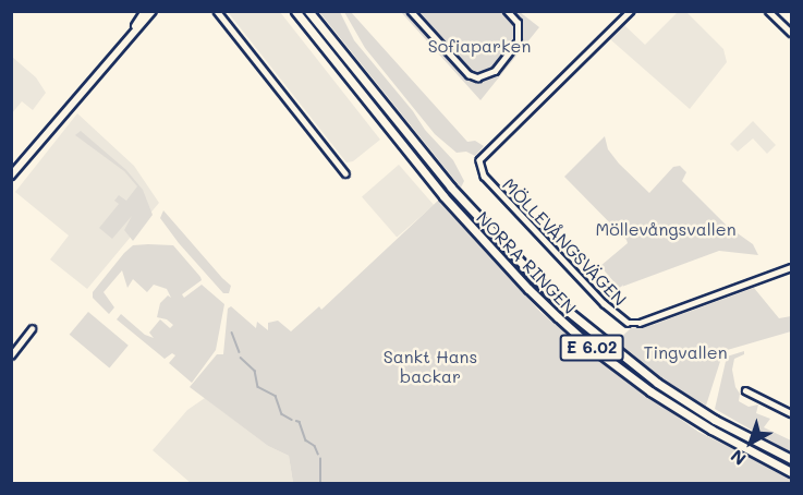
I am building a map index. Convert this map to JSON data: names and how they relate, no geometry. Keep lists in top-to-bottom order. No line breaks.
{"streets":{"main road":["NORRA RINGEN","E 6.02"],"street":["MÖLLEVÅNGSVÄGEN"]},"parks":["Sofiaparken","Möllevångsvallen","Tingvallen","Sankt Hans backar"],"north":"bottom left"}
